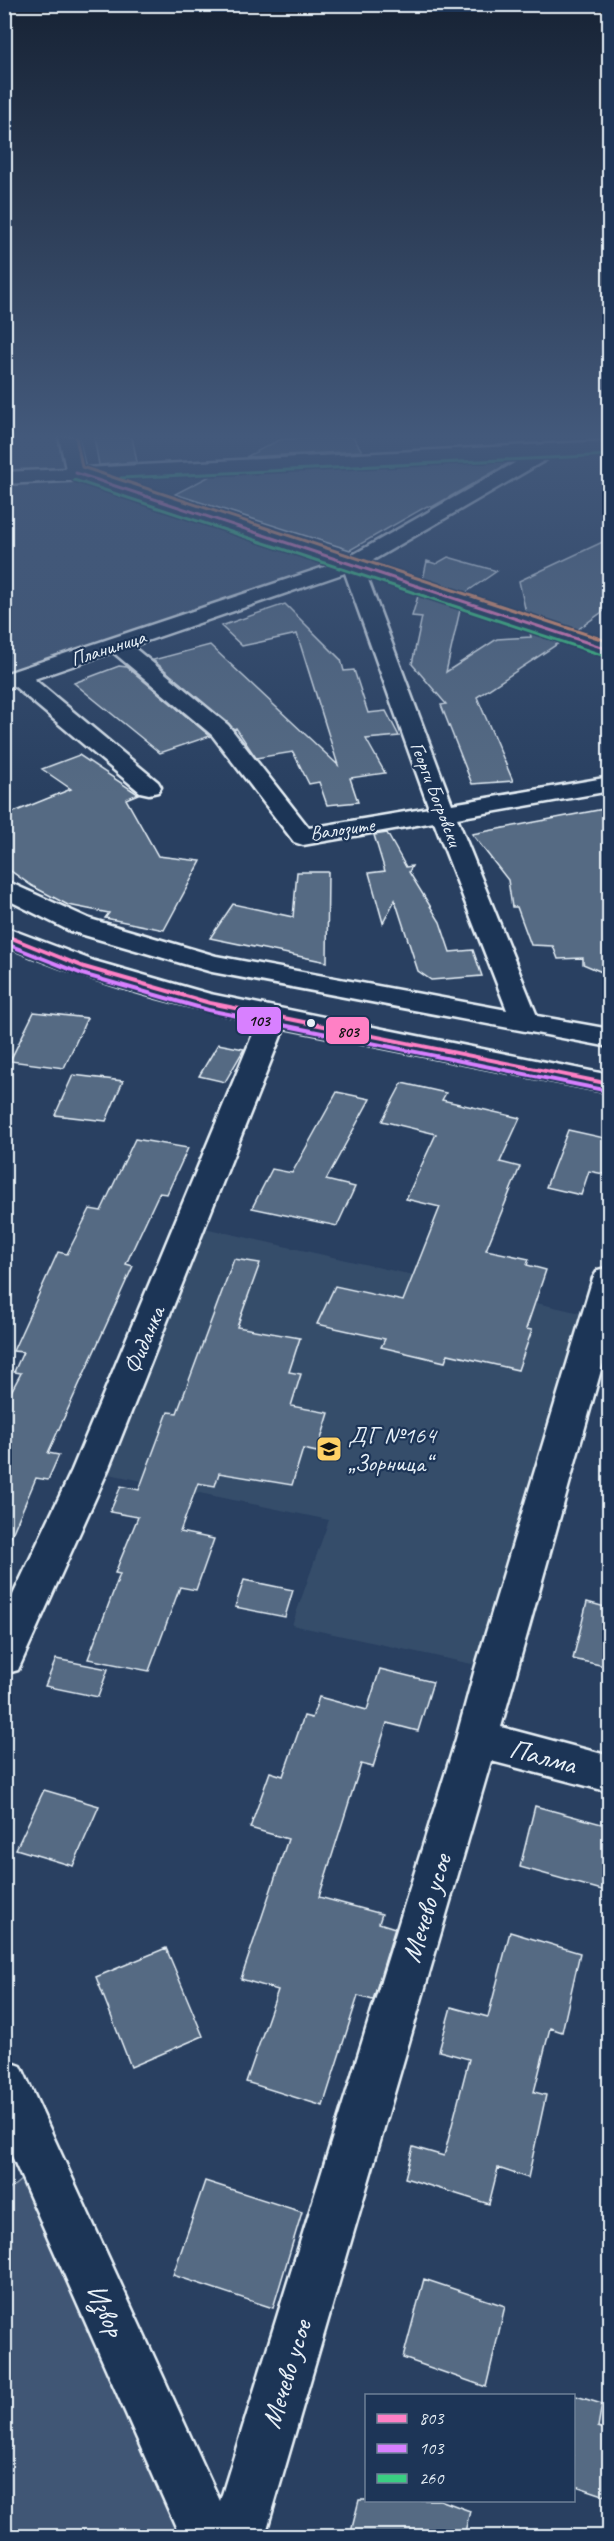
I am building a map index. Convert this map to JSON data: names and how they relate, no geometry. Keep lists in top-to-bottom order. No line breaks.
{"streets":{"street":["Планиница","Георги Богровски","Валозите","Фиданка","Палма","Мечево усое","Извор"]},"crossings":[["Планиница","Георги Богровски"],["Планиница","Валозите"],["Георги Богровски","Валозите"],["Палма","Мечево усое"]],"places":{"school or university":["ДГ №164 „Зорница“"]},"lines":["transit line 803","transit line 260","transit line 103"],"legend":["803","103","260"]}
